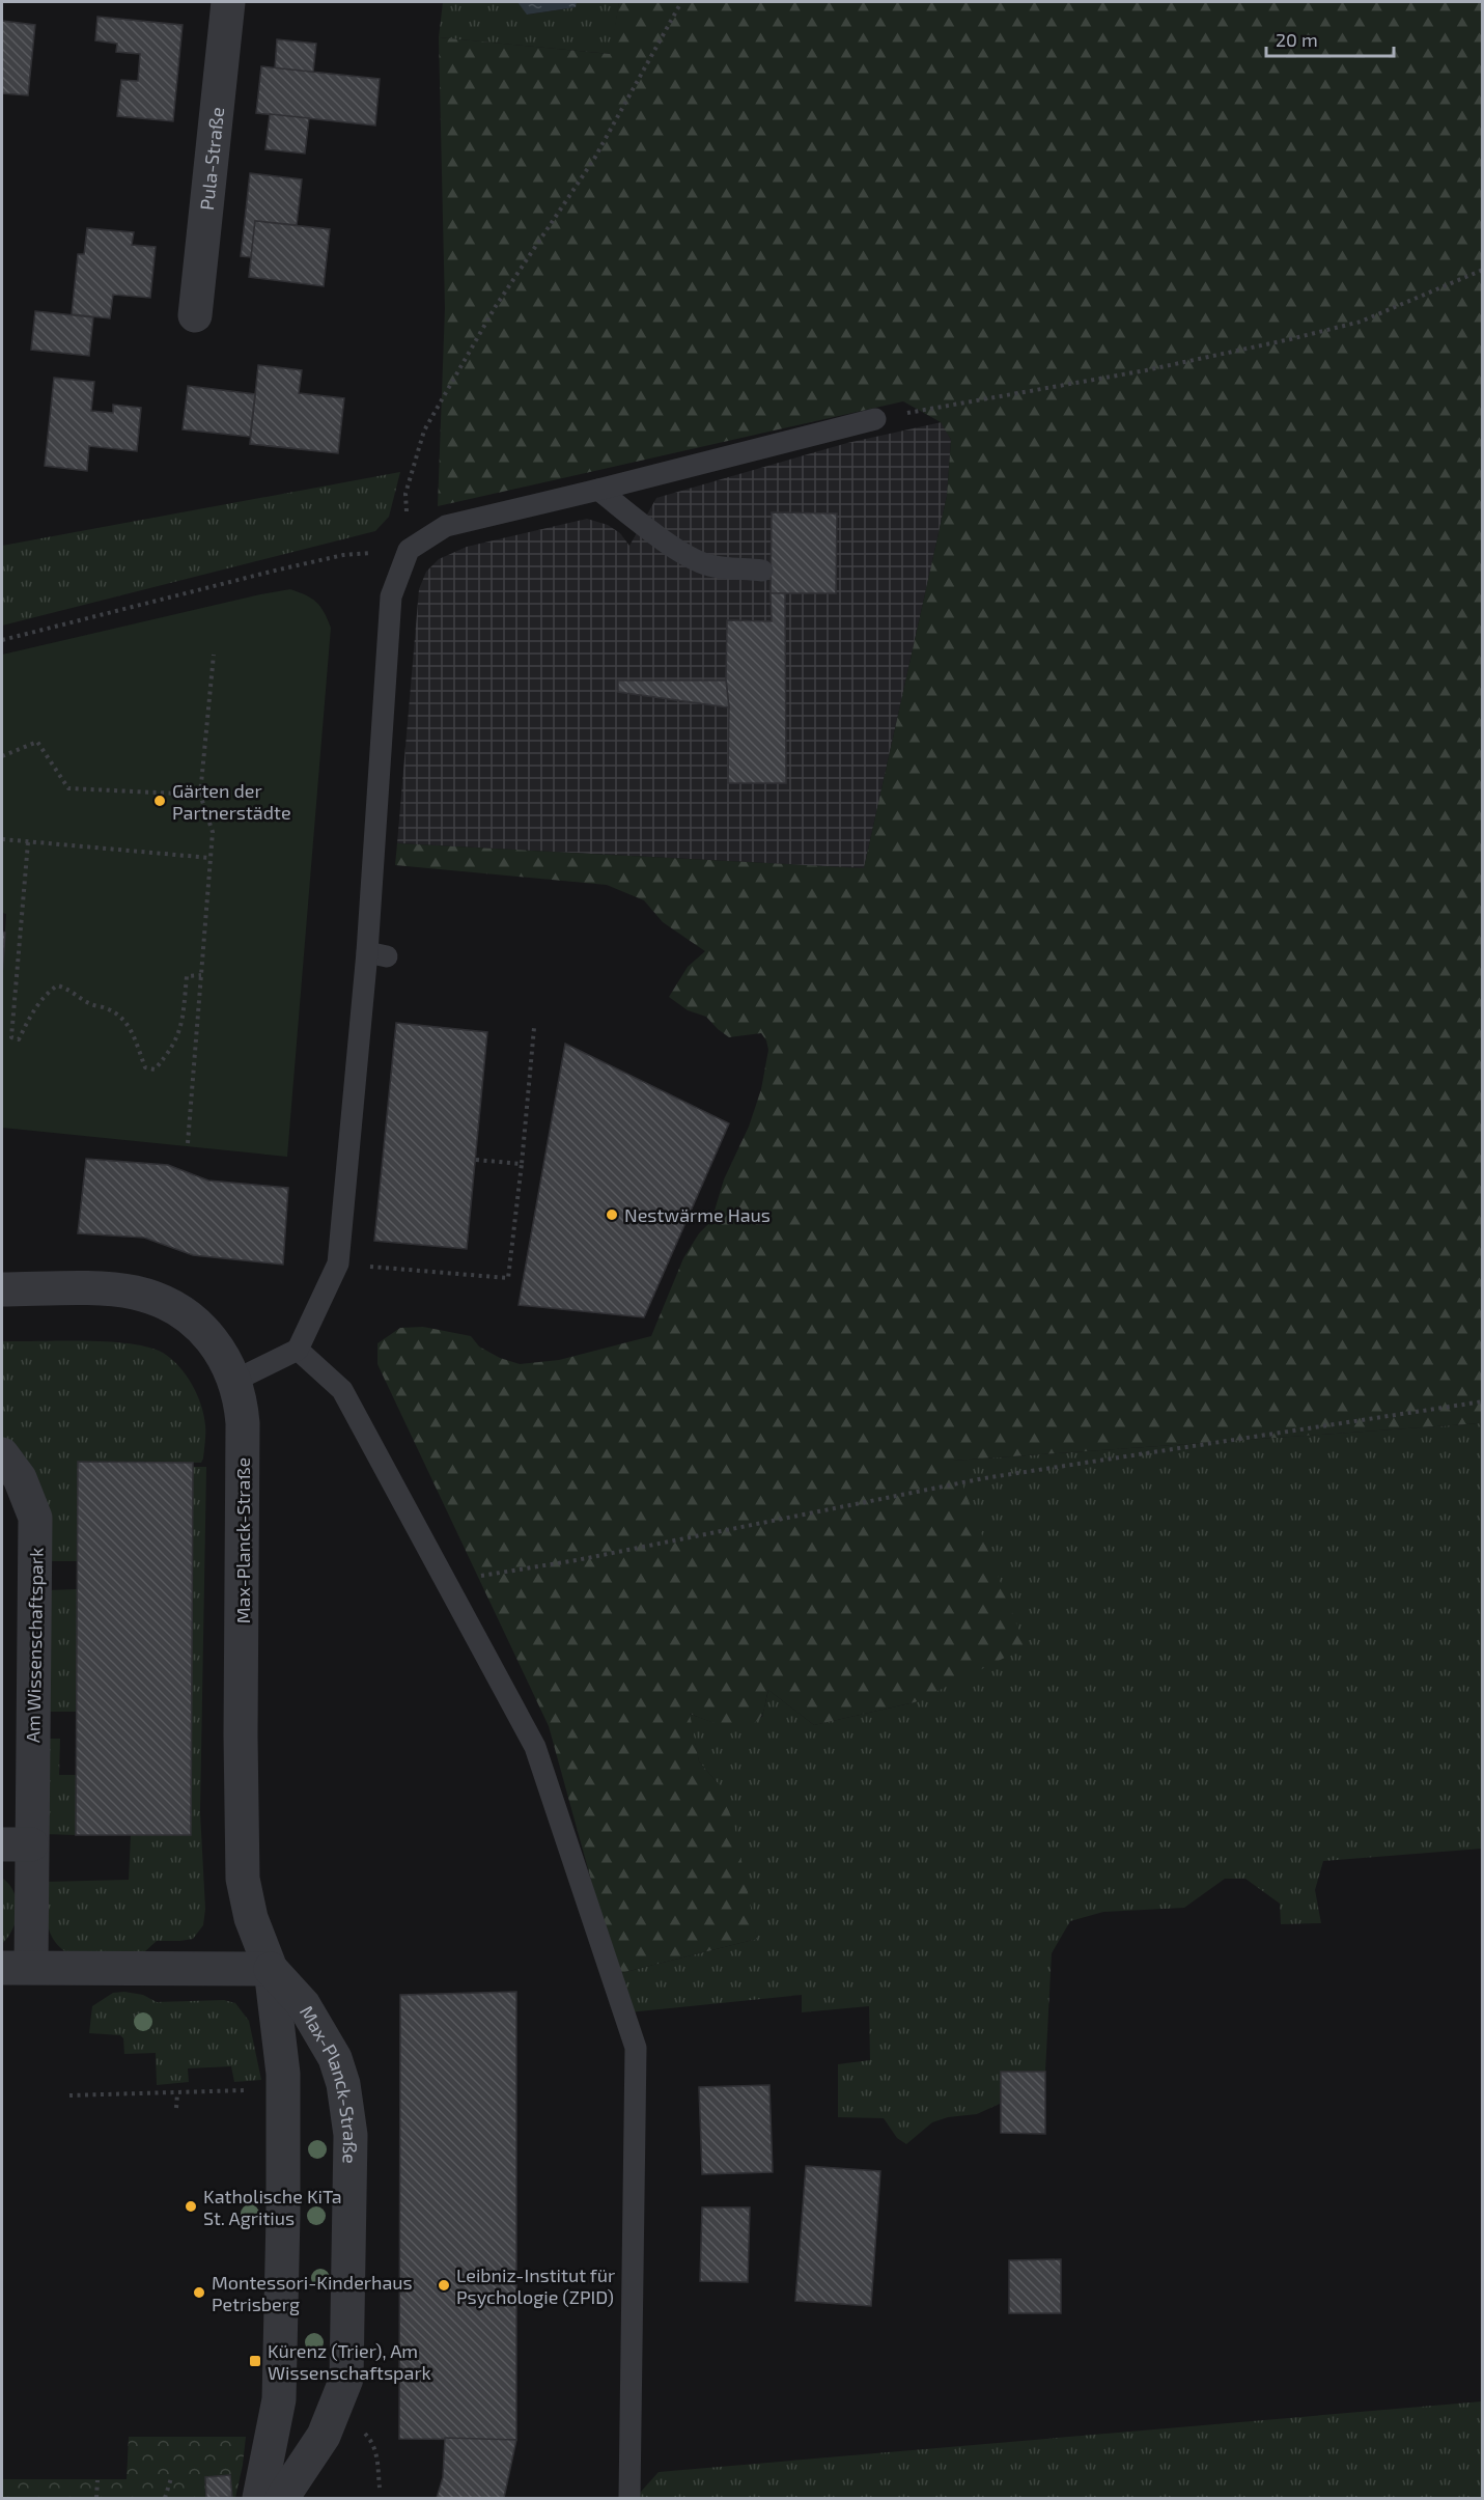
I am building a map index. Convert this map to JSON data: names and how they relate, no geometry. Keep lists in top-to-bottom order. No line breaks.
{"streets":{"street":["Pula-Straße","Max-Planck-Straße","Am Wissenschaftspark"]},"crossings":[["Max-Planck-Straße","Am Wissenschaftspark"]],"places":{"other":["Gärten der Partnerstädte","Nestwärme Haus","Katholische KiTa St. Agritius","Leibniz-Institut für Psychologie (ZPID)","Montessori-Kinderhaus Petrisberg"],"transit":["Kürenz (Trier), Am Wissenschaftspark"]},"scale_bar":"20 m"}
